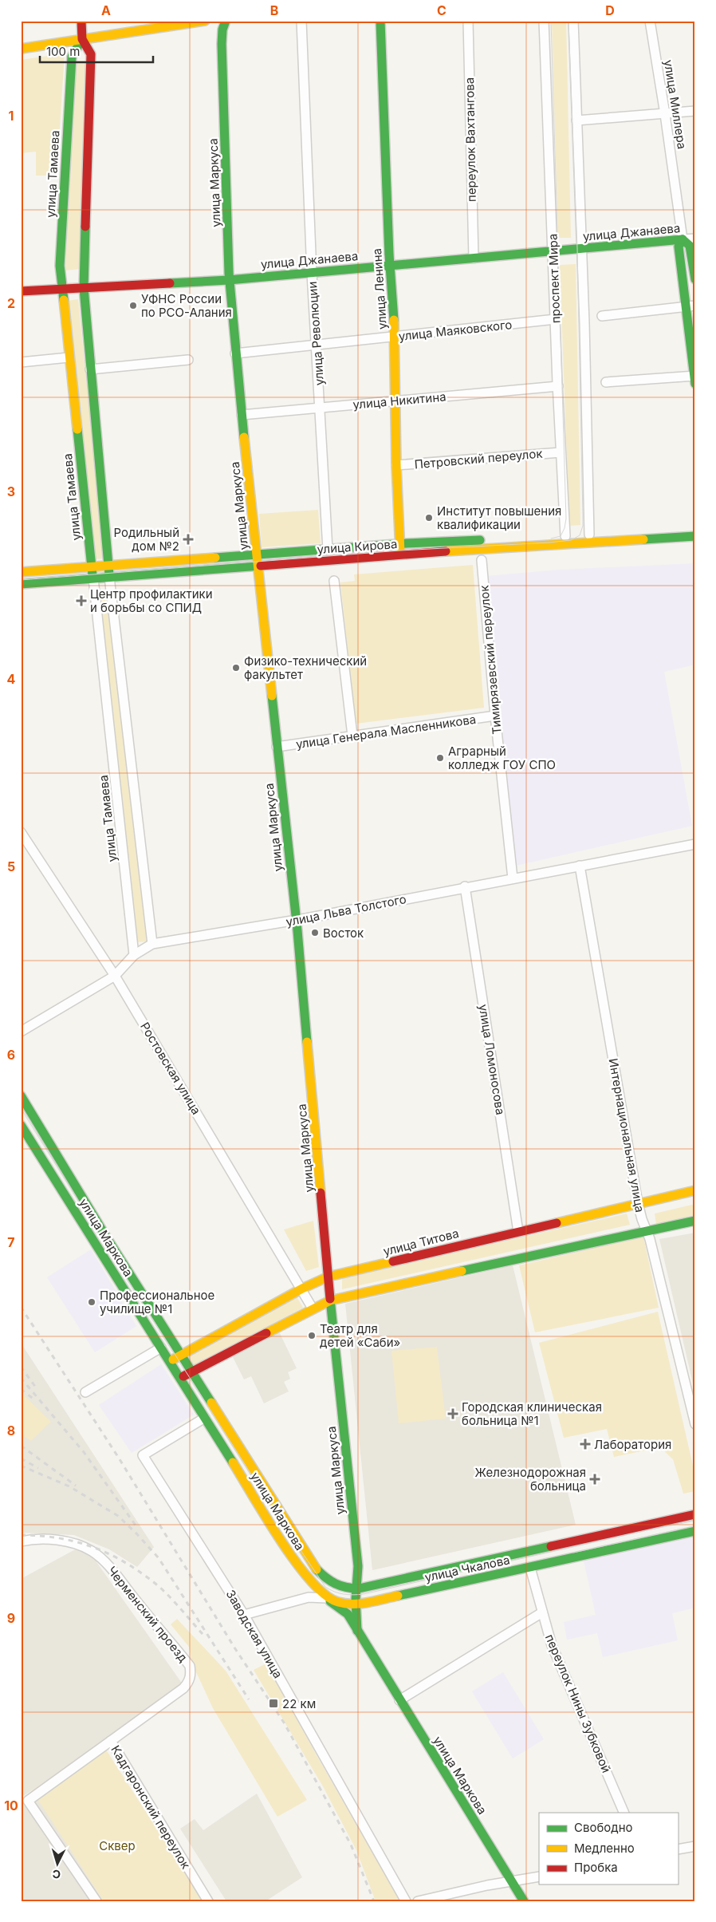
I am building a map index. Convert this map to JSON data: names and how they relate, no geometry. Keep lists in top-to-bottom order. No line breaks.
{"streets":{"main road":["улица Миллера","улица Тамаева","улица Маркуса","улица Джанаева","улица Ленина","улица Кирова","улица Маркова","улица Титова","улица Чкалова"],"street":["переулок Вахтангова","проспект Мира","улица Маяковского","улица Революции","улица Никитина","Петровский переулок","Тимирязевский переулок","улица Генерала Масленникова","улица Льва Толстого","улица Ломоносова","Ростовская улица","Интернациональная улица","Черменский проезд","Заводская улица","переулок Нины Зубковой","Кадгаронский переулок"]},"crossings":[["улица Миллера","улица Джанаева"],["переулок Вахтангова","улица Джанаева"],["улица Тамаева","улица Джанаева"],["улица Тамаева","улица Кирова"],["улица Тамаева","улица Льва Толстого"],["улица Маркуса","улица Джанаева"],["улица Маркуса","улица Маяковского"],["улица Маркуса","улица Никитина"],["улица Маркуса","улица Кирова"],["улица Маркуса","улица Генерала Масленникова"],["улица Маркуса","улица Льва Толстого"],["улица Маркуса","улица Маркова"],["улица Маркуса","улица Титова"],["улица Маркуса","улица Чкалова"],["улица Джанаева","проспект Мира"],["улица Джанаева","улица Ленина"],["улица Джанаева","улица Революции"],["проспект Мира","улица Маяковского"],["проспект Мира","улица Никитина"],["проспект Мира","Петровский переулок"],["проспект Мира","улица Кирова"],["улица Ленина","улица Маяковского"],["улица Ленина","улица Никитина"],["улица Ленина","Петровский переулок"],["улица Ленина","улица Кирова"],["улица Маяковского","улица Революции"],["улица Революции","улица Никитина"],["улица Революции","улица Кирова"],["Тимирязевский переулок","улица Генерала Масленникова"],["Тимирязевский переулок","улица Льва Толстого"],["улица Льва Толстого","улица Ломоносова"],["улица Льва Толстого","Ростовская улица"],["улица Льва Толстого","Интернациональная улица"],["улица Ломоносова","улица Титова"],["Ростовская улица","улица Титова"],["Интернациональная улица","улица Титова"],["улица Маркова","улица Титова"],["улица Маркова","улица Чкалова"],["улица Маркова","Заводская улица"],["улица Чкалова","Заводская улица"],["улица Чкалова","переулок Нины Зубковой"],["Черменский проезд","Кадгаронский переулок"]],"parks":["Сквер"],"places":{"other":["УФНС России по РСО-Алания","Институт повышения квалификации","Физико-технический факультет","Аграрный колледж ГОУ СПО","Восток","Профессиональное училище №1","Театр для детей «Саби»"],"health":["Родильный дом №2","Центр профилактики и борьбы со СПИД","Городская клиническая больница №1","Лаборатория","Железнодорожная больница"],"transit":["22 км"]},"legend":["Свободно","Медленно","Пробка"],"scale_bar":"100 m","north":"bottom","grid":{"columns":["A","B","C","D"],"rows":["1","2","3","4","5","6","7","8","9","10"]}}
